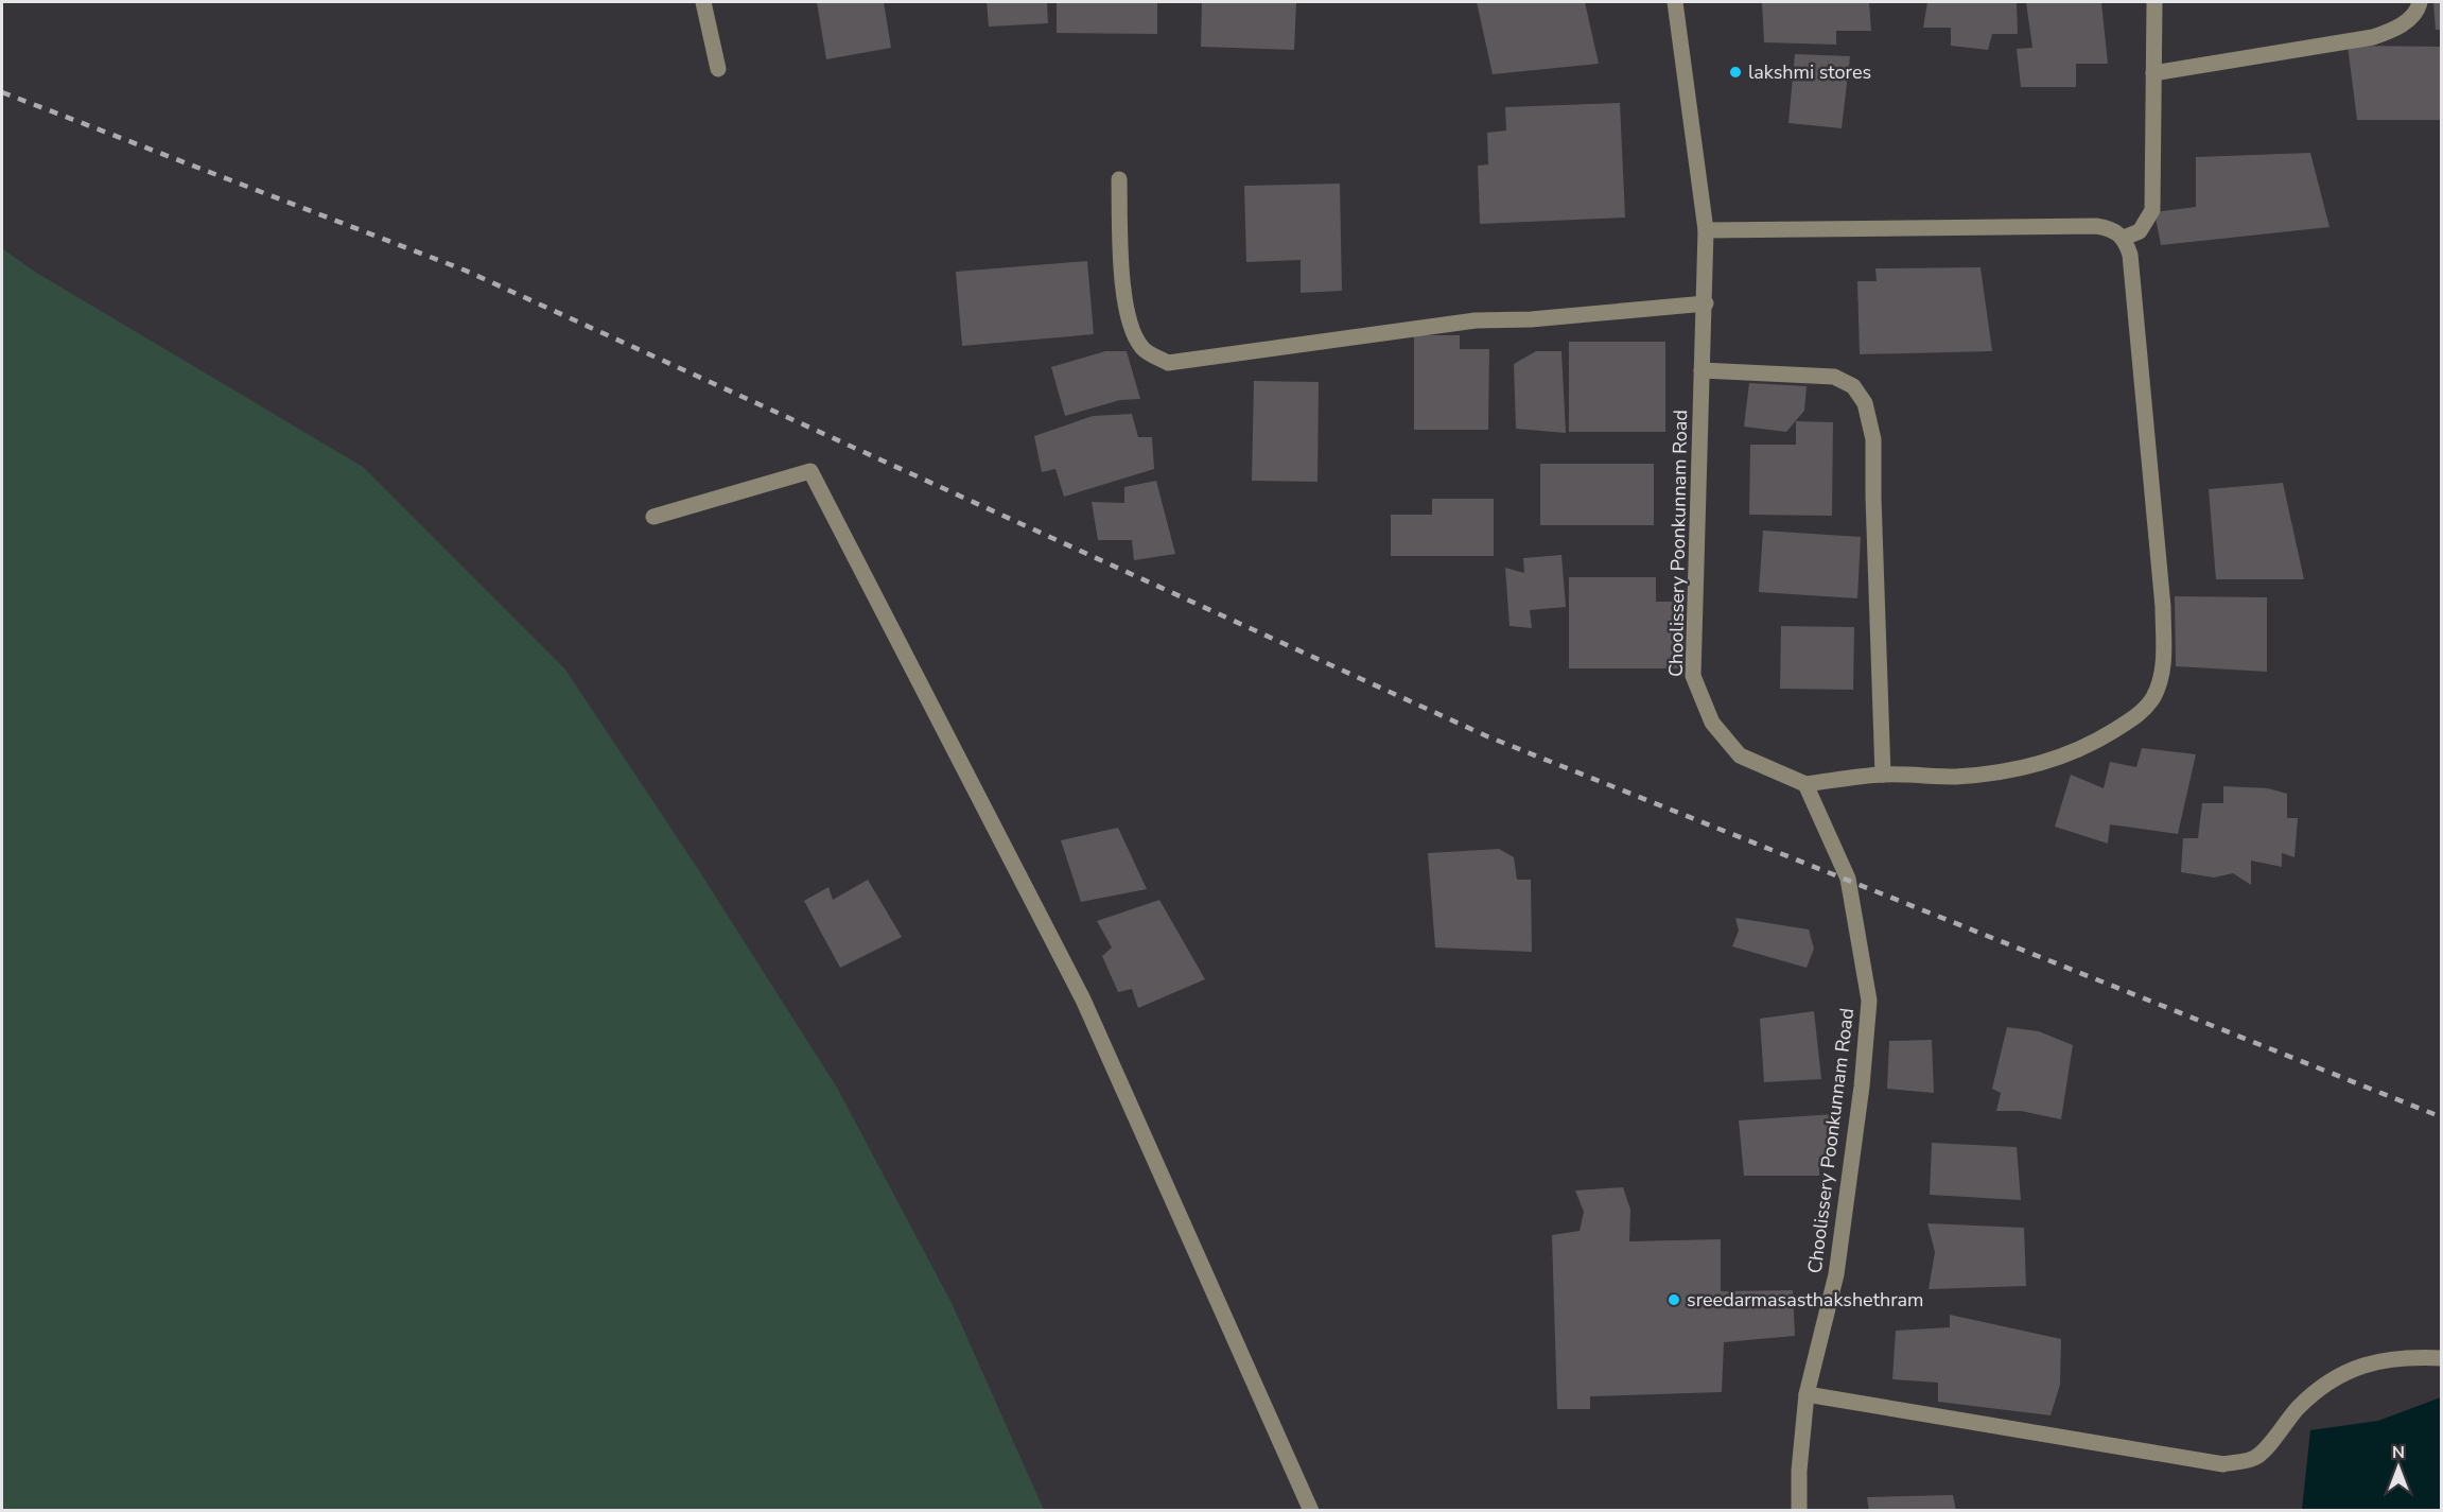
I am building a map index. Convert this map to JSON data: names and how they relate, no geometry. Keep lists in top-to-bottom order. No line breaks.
{"streets":{"street":["Choolissery Poonkunnam Road"]},"places":["lakshmi stores","sreedarmasasthakshethram"],"north":"top"}
